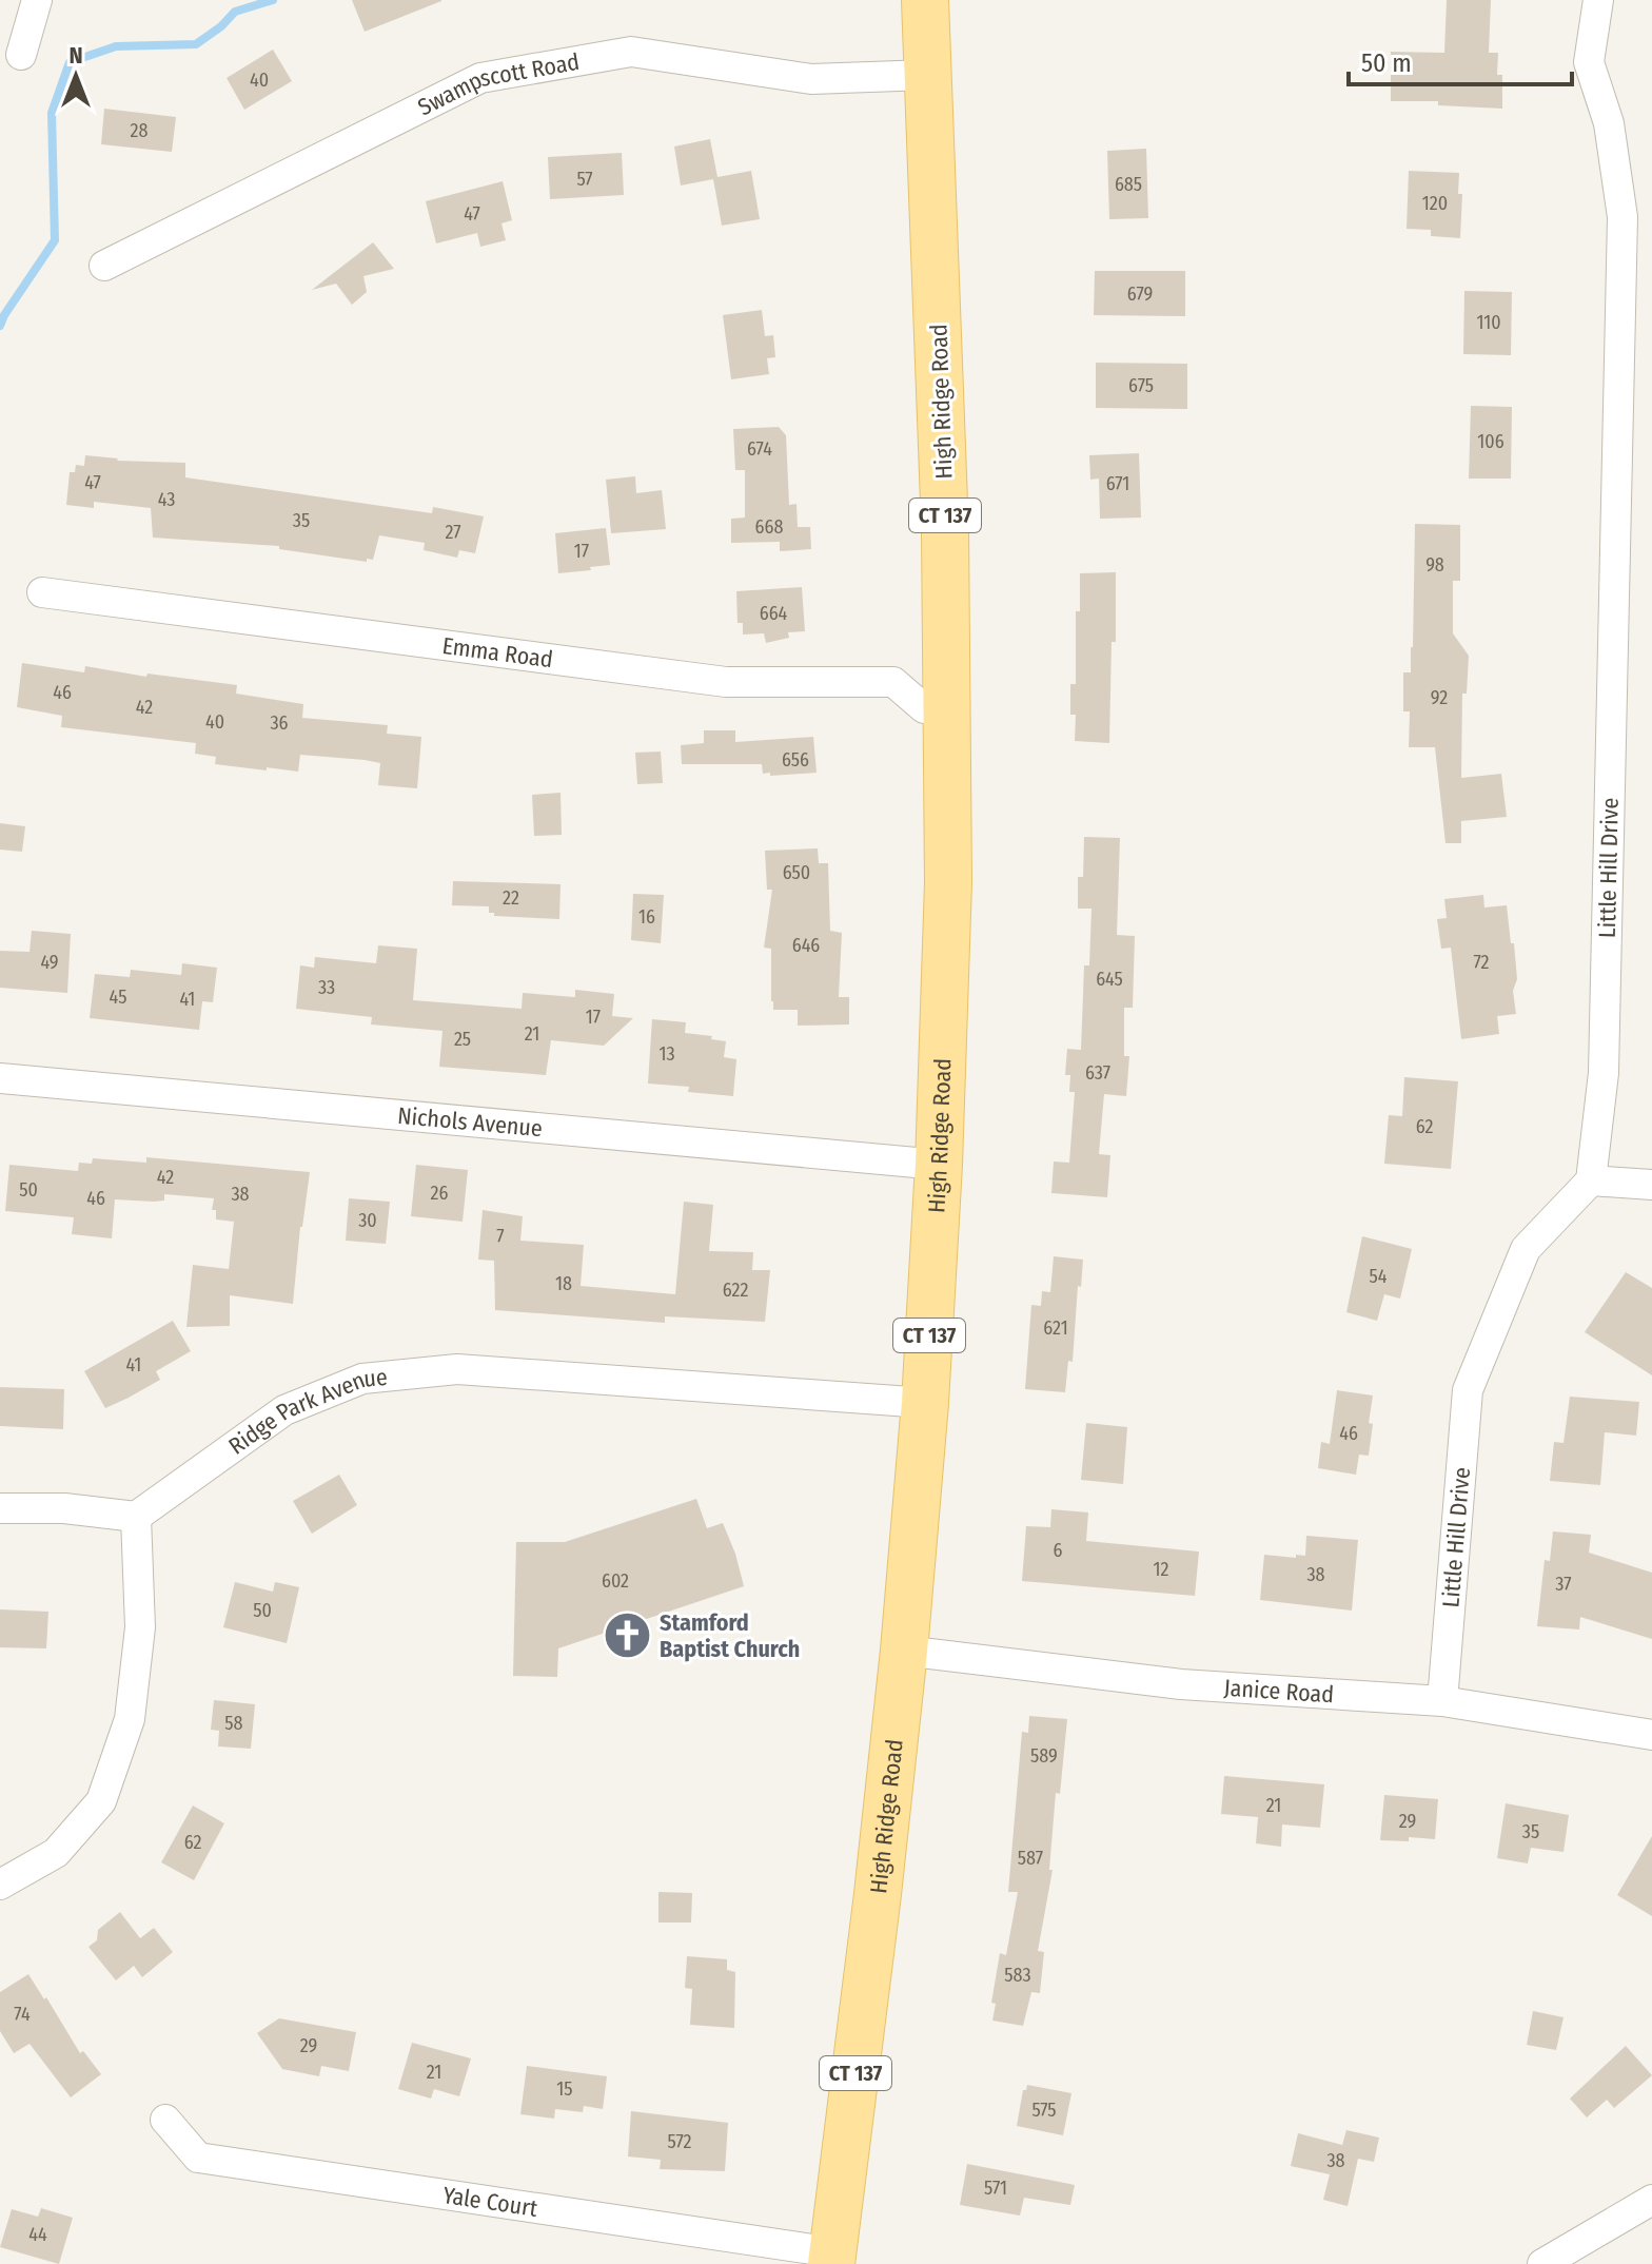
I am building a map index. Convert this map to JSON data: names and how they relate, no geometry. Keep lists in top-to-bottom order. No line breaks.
{"streets":{"main road":["High Ridge Road","CT 137"],"street":["Swampscott Road","Emma Road","Little Hill Drive","Nichols Avenue","Ridge Park Avenue","Janice Road","Yale Court"]},"crossings":[["Swampscott Road","High Ridge Road"],["High Ridge Road","Emma Road"],["High Ridge Road","Nichols Avenue"],["High Ridge Road","Ridge Park Avenue"],["High Ridge Road","Janice Road"],["High Ridge Road","Yale Court"],["Little Hill Drive","Janice Road"]],"places":{"church":["Stamford Baptist Church"]},"house_numbers":["40","28","57","685","120","47","679","110","675","106","674","47","671","43","35","668","27","17","98","664","46","92","42","40","36","656","650","22","16","646","49","72","645","33","45","41","17","21","25","13","637","62","42","50","26","38","46","30","7","54","18","622","621","41","46","6","12","38","602","37","50","58","589","21","29","35","62","587","583","74","29","21","15","575","572","38","571","44"],"scale_bar":"50 m","north":"top"}
